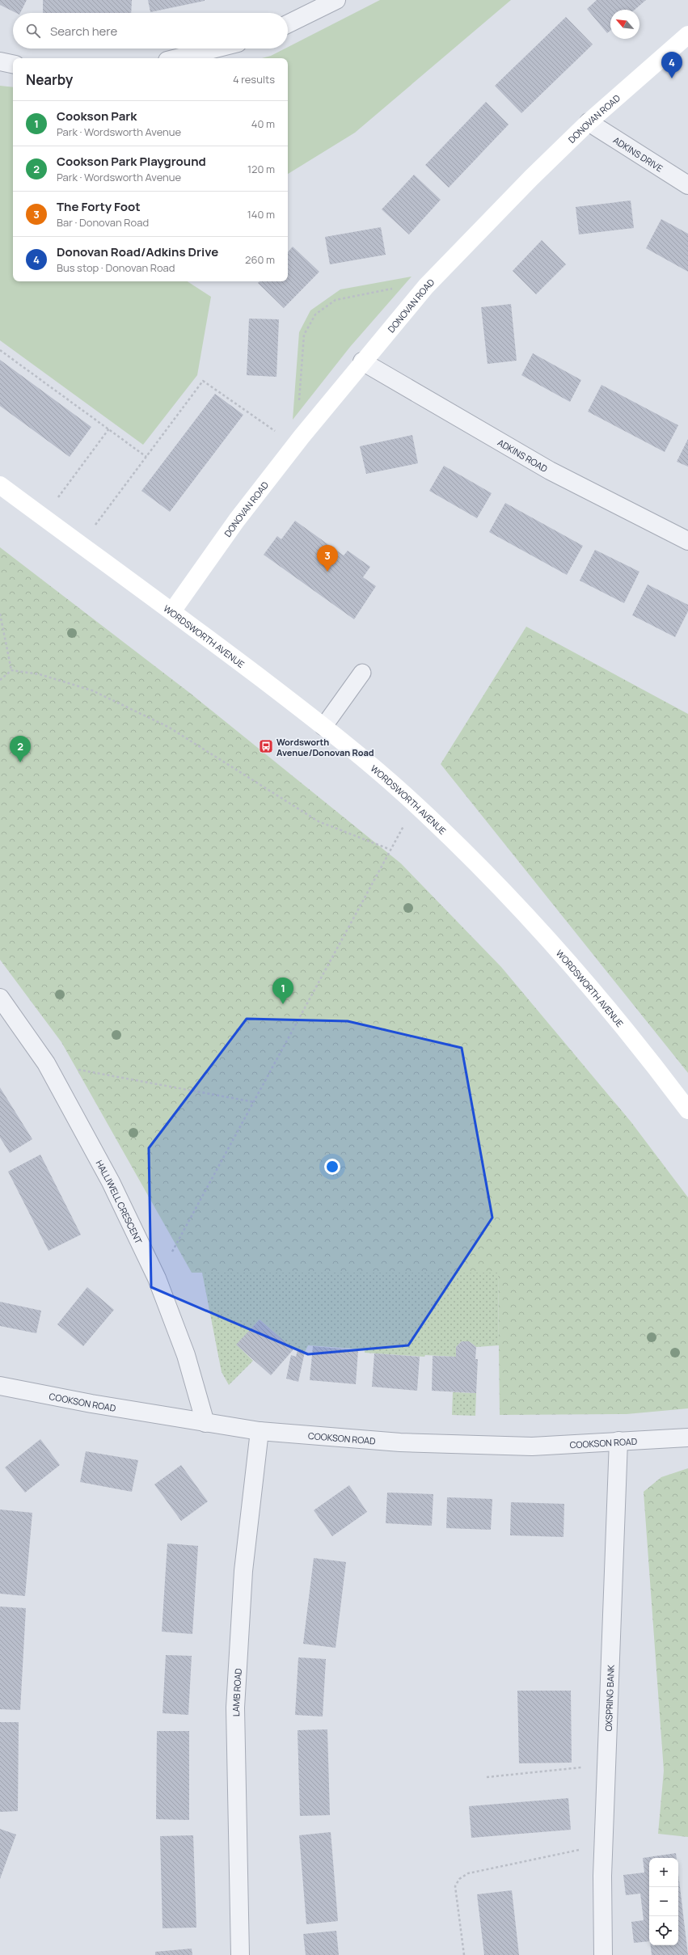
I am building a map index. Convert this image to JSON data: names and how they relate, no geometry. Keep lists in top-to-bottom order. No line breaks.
{"streets":{"street":["DONOVAN ROAD","ADKINS DRIVE","ADKINS ROAD","WORDSWORTH AVENUE","HALLIWELL CRESCENT","COOKSON ROAD","LAMB ROAD","OXSPRING BANK"]},"crossings":[["DONOVAN ROAD","ADKINS DRIVE"],["DONOVAN ROAD","ADKINS ROAD"],["DONOVAN ROAD","WORDSWORTH AVENUE"],["HALLIWELL CRESCENT","COOKSON ROAD"],["COOKSON ROAD","LAMB ROAD"],["COOKSON ROAD","OXSPRING BANK"]],"places":{"bus stop":["Wordsworth Avenue/Donovan Road"]},"north":"top left","page":{"search":"Search here","pins":["4","3","2","1"],"heading":["Nearby","4 results"],"list":[{"mark":"1","name":"Cookson Park","note":"Park · Wordsworth Avenue","value":"40 m"},{"mark":"2","name":"Cookson Park Playground","note":"Park · Wordsworth Avenue","value":"120 m"},{"mark":"3","name":"The Forty Foot","note":"Bar · Donovan Road","value":"140 m"},{"mark":"4","name":"Donovan Road/Adkins Drive","note":"Bus stop · Donovan Road","value":"260 m"}],"map_buttons":["+","−"]}}
